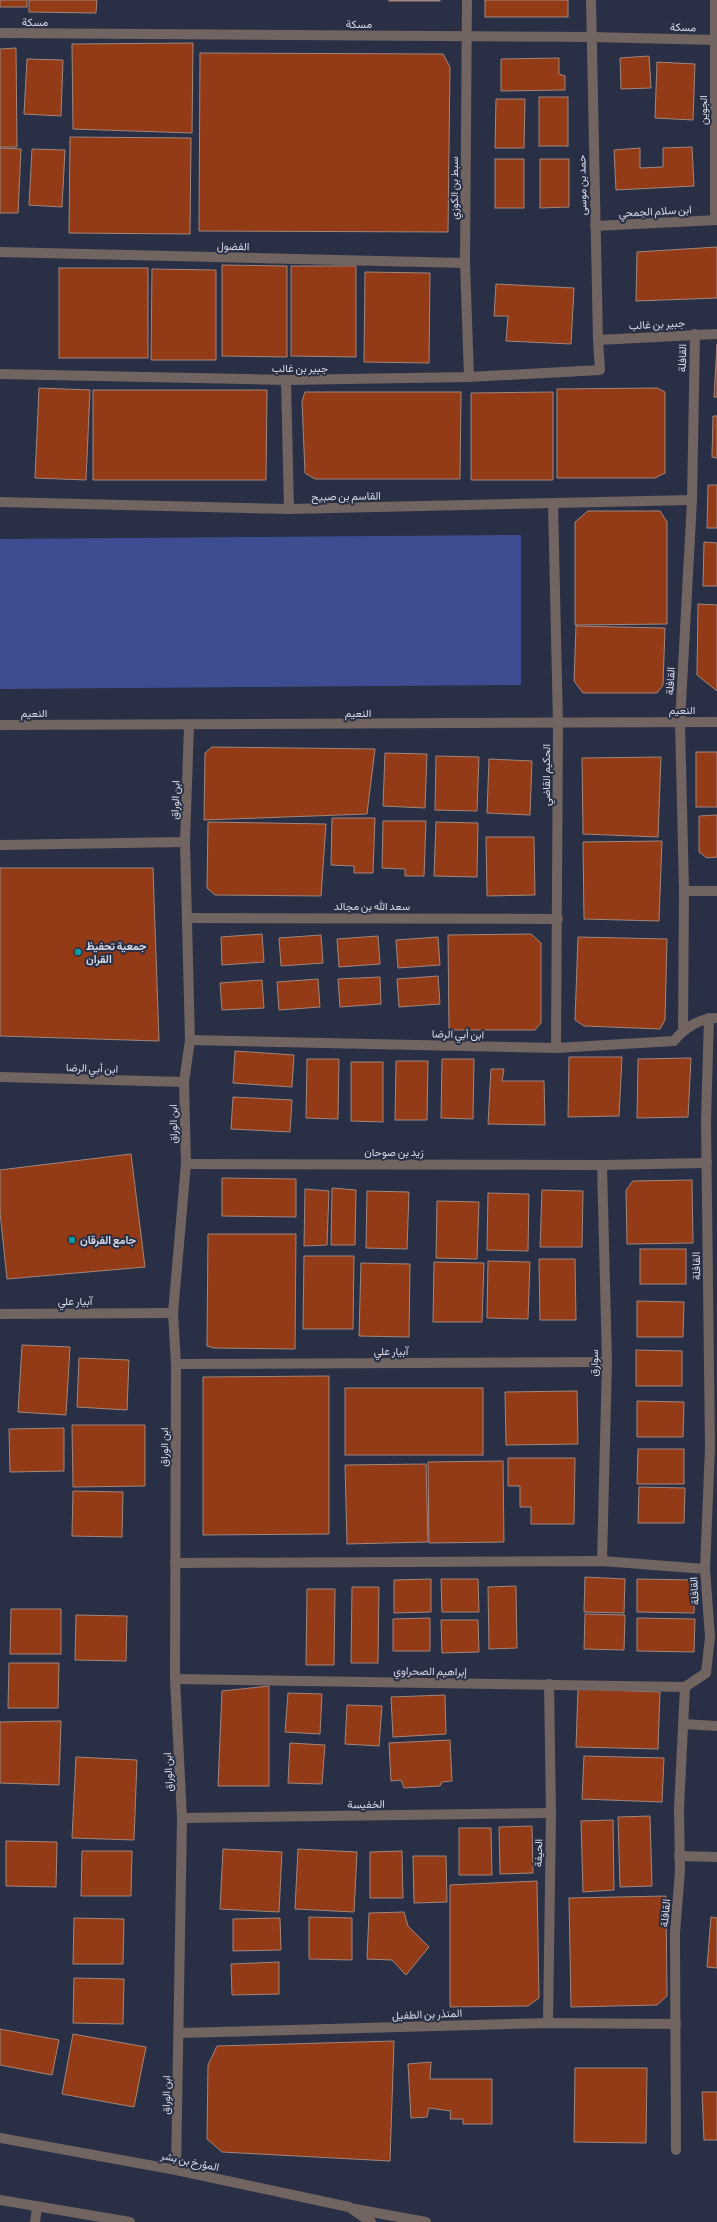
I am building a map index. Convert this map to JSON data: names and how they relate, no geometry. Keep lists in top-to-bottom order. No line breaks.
{"streets":{"street":["مسكة","الجوين","حمد بن موسى","سبط بن الكوزي","ابن سلام الجمحي","الفضول","جبير بن غالب","القافلة","القاسم بن صبيح","النعيم","الحكيم القاضي","ابن الوراق","سعد الله بن مجالد","ابن أبي الرضا","زيد بن صوحان","آبيار علي","سوارق","إبراهيم الصحراوي","الخفيسة","الحيفة","المنذر بن الطفيل","المؤرخ بن بشر"]},"crossings":[["مسكة","الجوين"],["مسكة","حمد بن موسى"],["مسكة","سبط بن الكوزي"],["الجوين","ابن سلام الجمحي"],["حمد بن موسى","ابن سلام الجمحي"],["حمد بن موسى","جبير بن غالب"],["سبط بن الكوزي","الفضول"],["سبط بن الكوزي","جبير بن غالب"],["جبير بن غالب","القافلة"],["القافلة","القاسم بن صبيح"],["القافلة","النعيم"],["القافلة","ابن أبي الرضا"],["القافلة","زيد بن صوحان"],["القافلة","إبراهيم الصحراوي"],["القافلة","المنذر بن الطفيل"],["القاسم بن صبيح","الحكيم القاضي"],["النعيم","الحكيم القاضي"],["النعيم","ابن الوراق"],["الحكيم القاضي","سعد الله بن مجالد"],["الحكيم القاضي","ابن أبي الرضا"],["ابن الوراق","سعد الله بن مجالد"],["ابن الوراق","ابن أبي الرضا"],["ابن الوراق","زيد بن صوحان"],["ابن الوراق","آبيار علي"],["ابن الوراق","إبراهيم الصحراوي"],["ابن الوراق","الخفيسة"],["ابن الوراق","المنذر بن الطفيل"],["ابن الوراق","المؤرخ بن بشر"],["زيد بن صوحان","سوارق"],["آبيار علي","سوارق"],["إبراهيم الصحراوي","الحيفة"],["الخفيسة","الحيفة"],["الحيفة","المنذر بن الطفيل"]],"places":["جمعية تحفيظ القران","جامع الفرقان"]}
